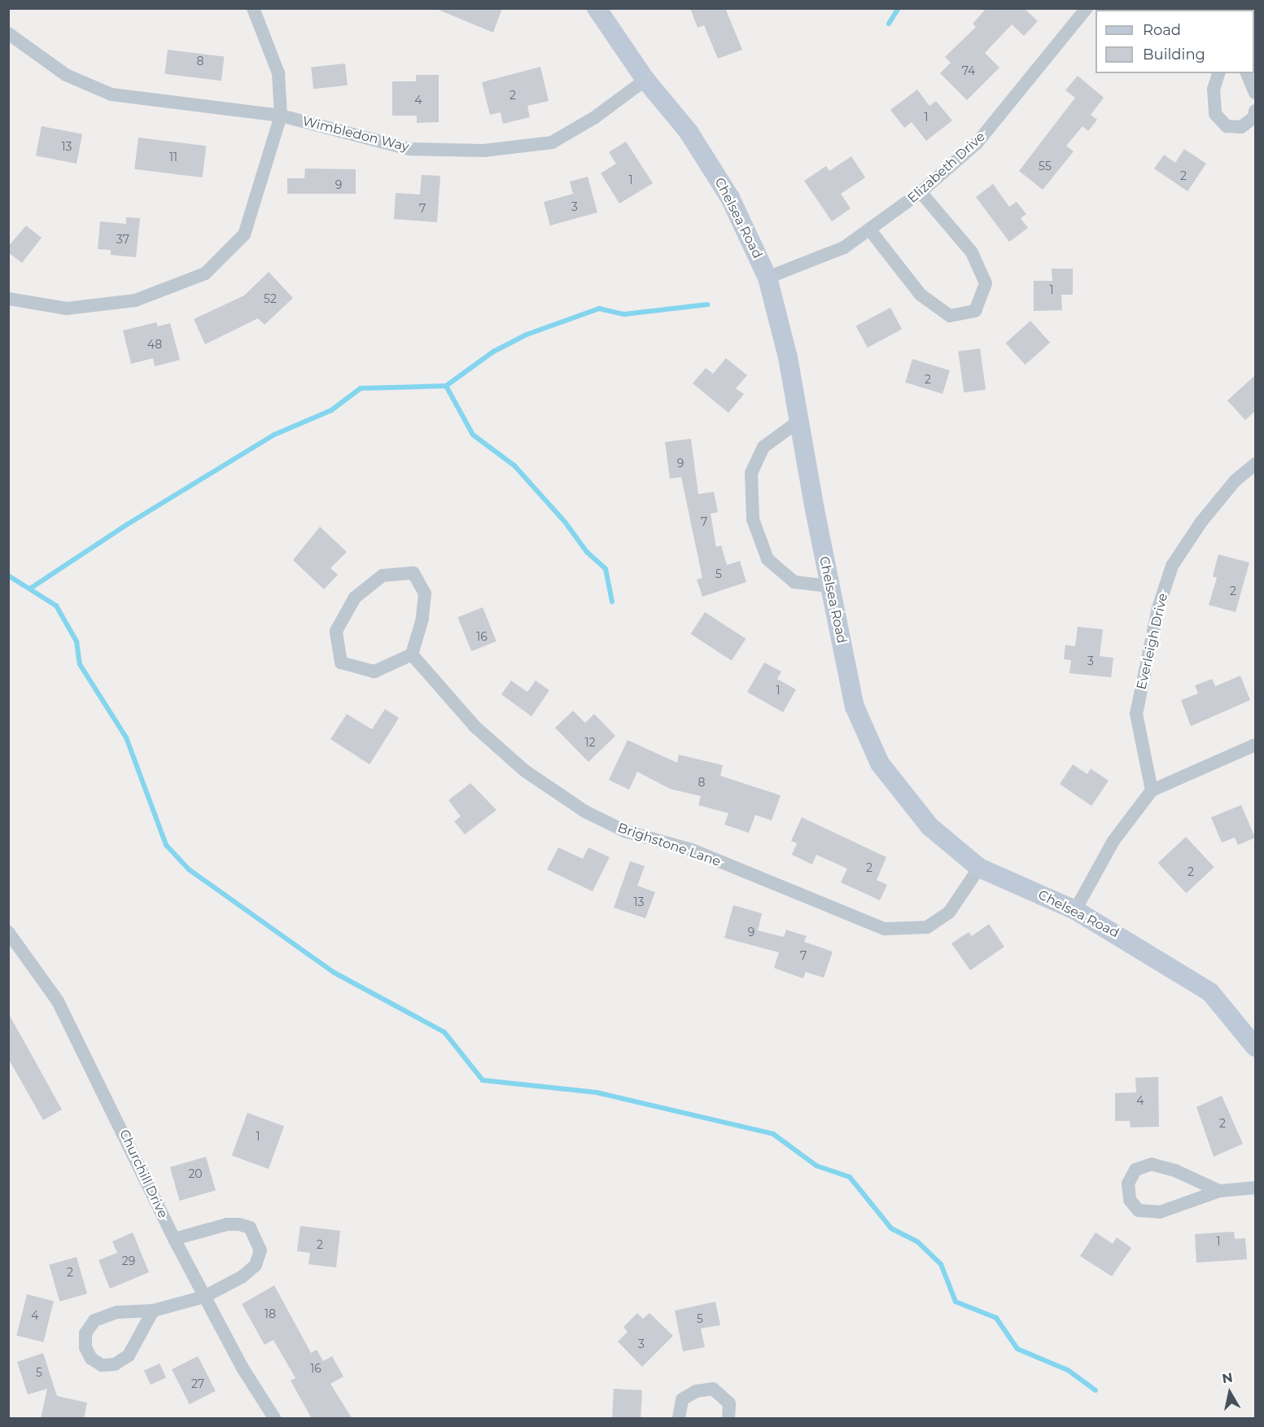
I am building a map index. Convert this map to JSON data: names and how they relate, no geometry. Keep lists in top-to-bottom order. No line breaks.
{"streets":{"street":["Wimbledon Way","Elizabeth Drive","Chelsea Road","Everleigh Drive","Brighstone Lane","Churchill Drive"]},"crossings":[["Wimbledon Way","Chelsea Road"],["Elizabeth Drive","Chelsea Road"],["Chelsea Road","Brighstone Lane"]],"house_numbers":["8","74","2","4","1","13","11","55","2","1","9","3","7","37","1","52","48","2","9","7","5","2","16","3","1","12","8","2","2","13","9","7","4","2","1","20","1","2","29","2","18","4","5","3","16","5","27"],"legend":["Road","Building"],"north":"top"}
